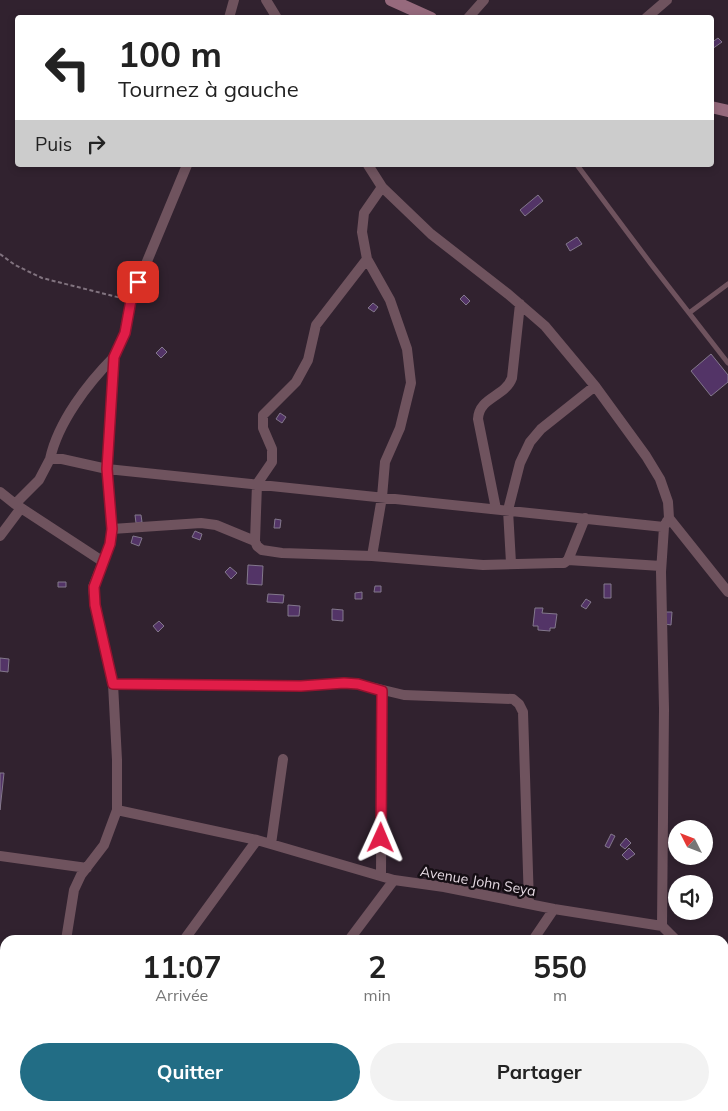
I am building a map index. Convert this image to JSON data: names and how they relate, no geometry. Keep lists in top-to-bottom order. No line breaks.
{"streets":{"street":["Avenue John Seya"]},"north":"top left","page":{"turn":["100 m","Tournez à gauche"],"then":"Puis","eta":["11:07","Arrivée","2","min","550","m"],"buttons":["Quitter","Partager"]}}
